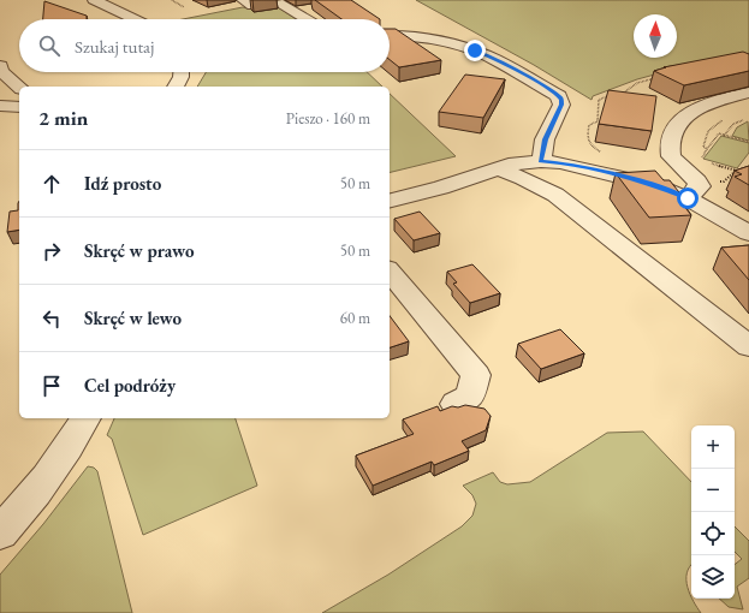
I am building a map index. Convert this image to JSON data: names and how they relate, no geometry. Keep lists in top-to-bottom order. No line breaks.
{"north":"top","page":{"search":"Szukaj tutaj","heading":["2 min","Pieszo · 160 m"],"list":[["Idź prosto","50 m"],["Skręć w prawo","50 m"],["Skręć w lewo","60 m"],"Cel podróży"],"map_buttons":["+","−"]}}
